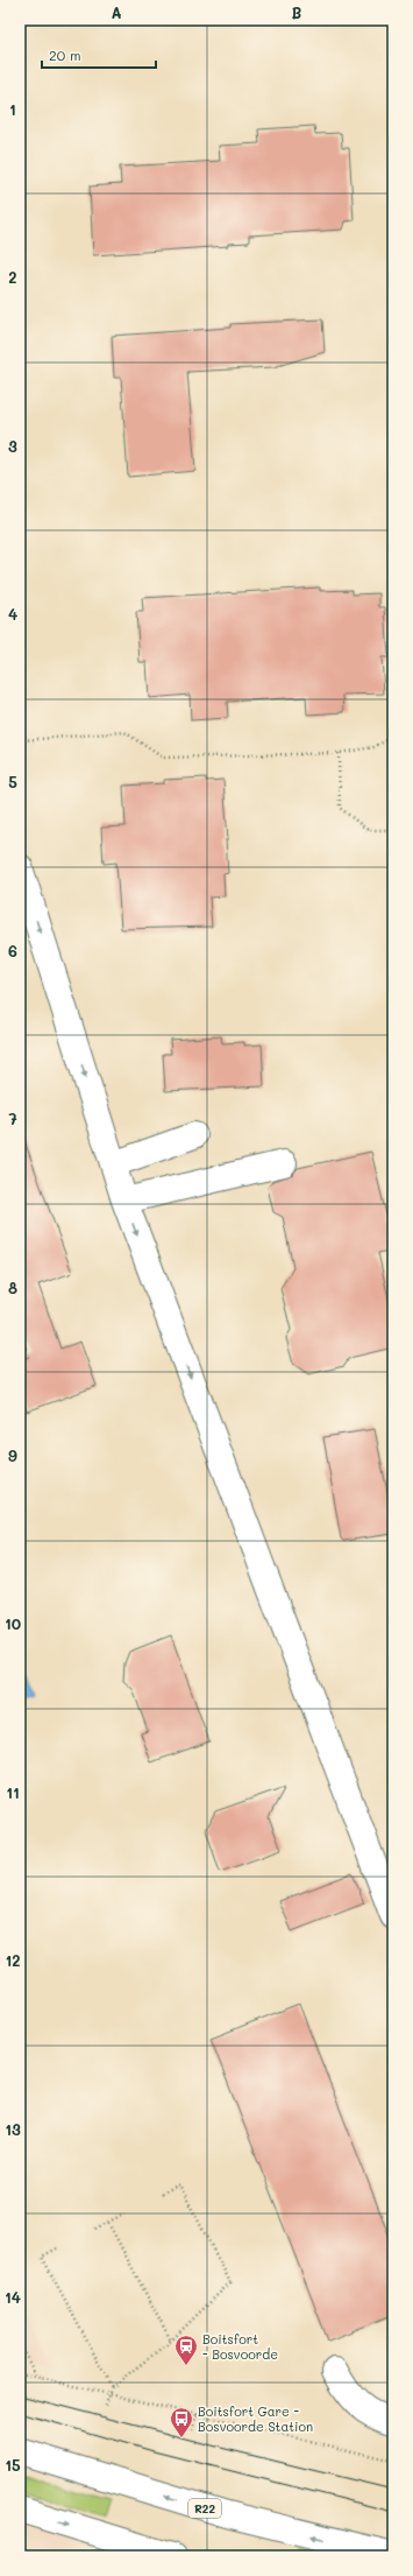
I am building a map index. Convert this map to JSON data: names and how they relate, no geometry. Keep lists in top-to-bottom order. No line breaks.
{"streets":{"street":["R22"]},"places":{"station":["Boitsfort - Bosvoorde"],"bus stop":["Boitsfort Gare - Bosvoorde Station"]},"scale_bar":"20 m","grid":{"columns":["A","B"],"rows":["1","2","3","4","5","6","7","8","9","10","11","12","13","14","15"]}}
